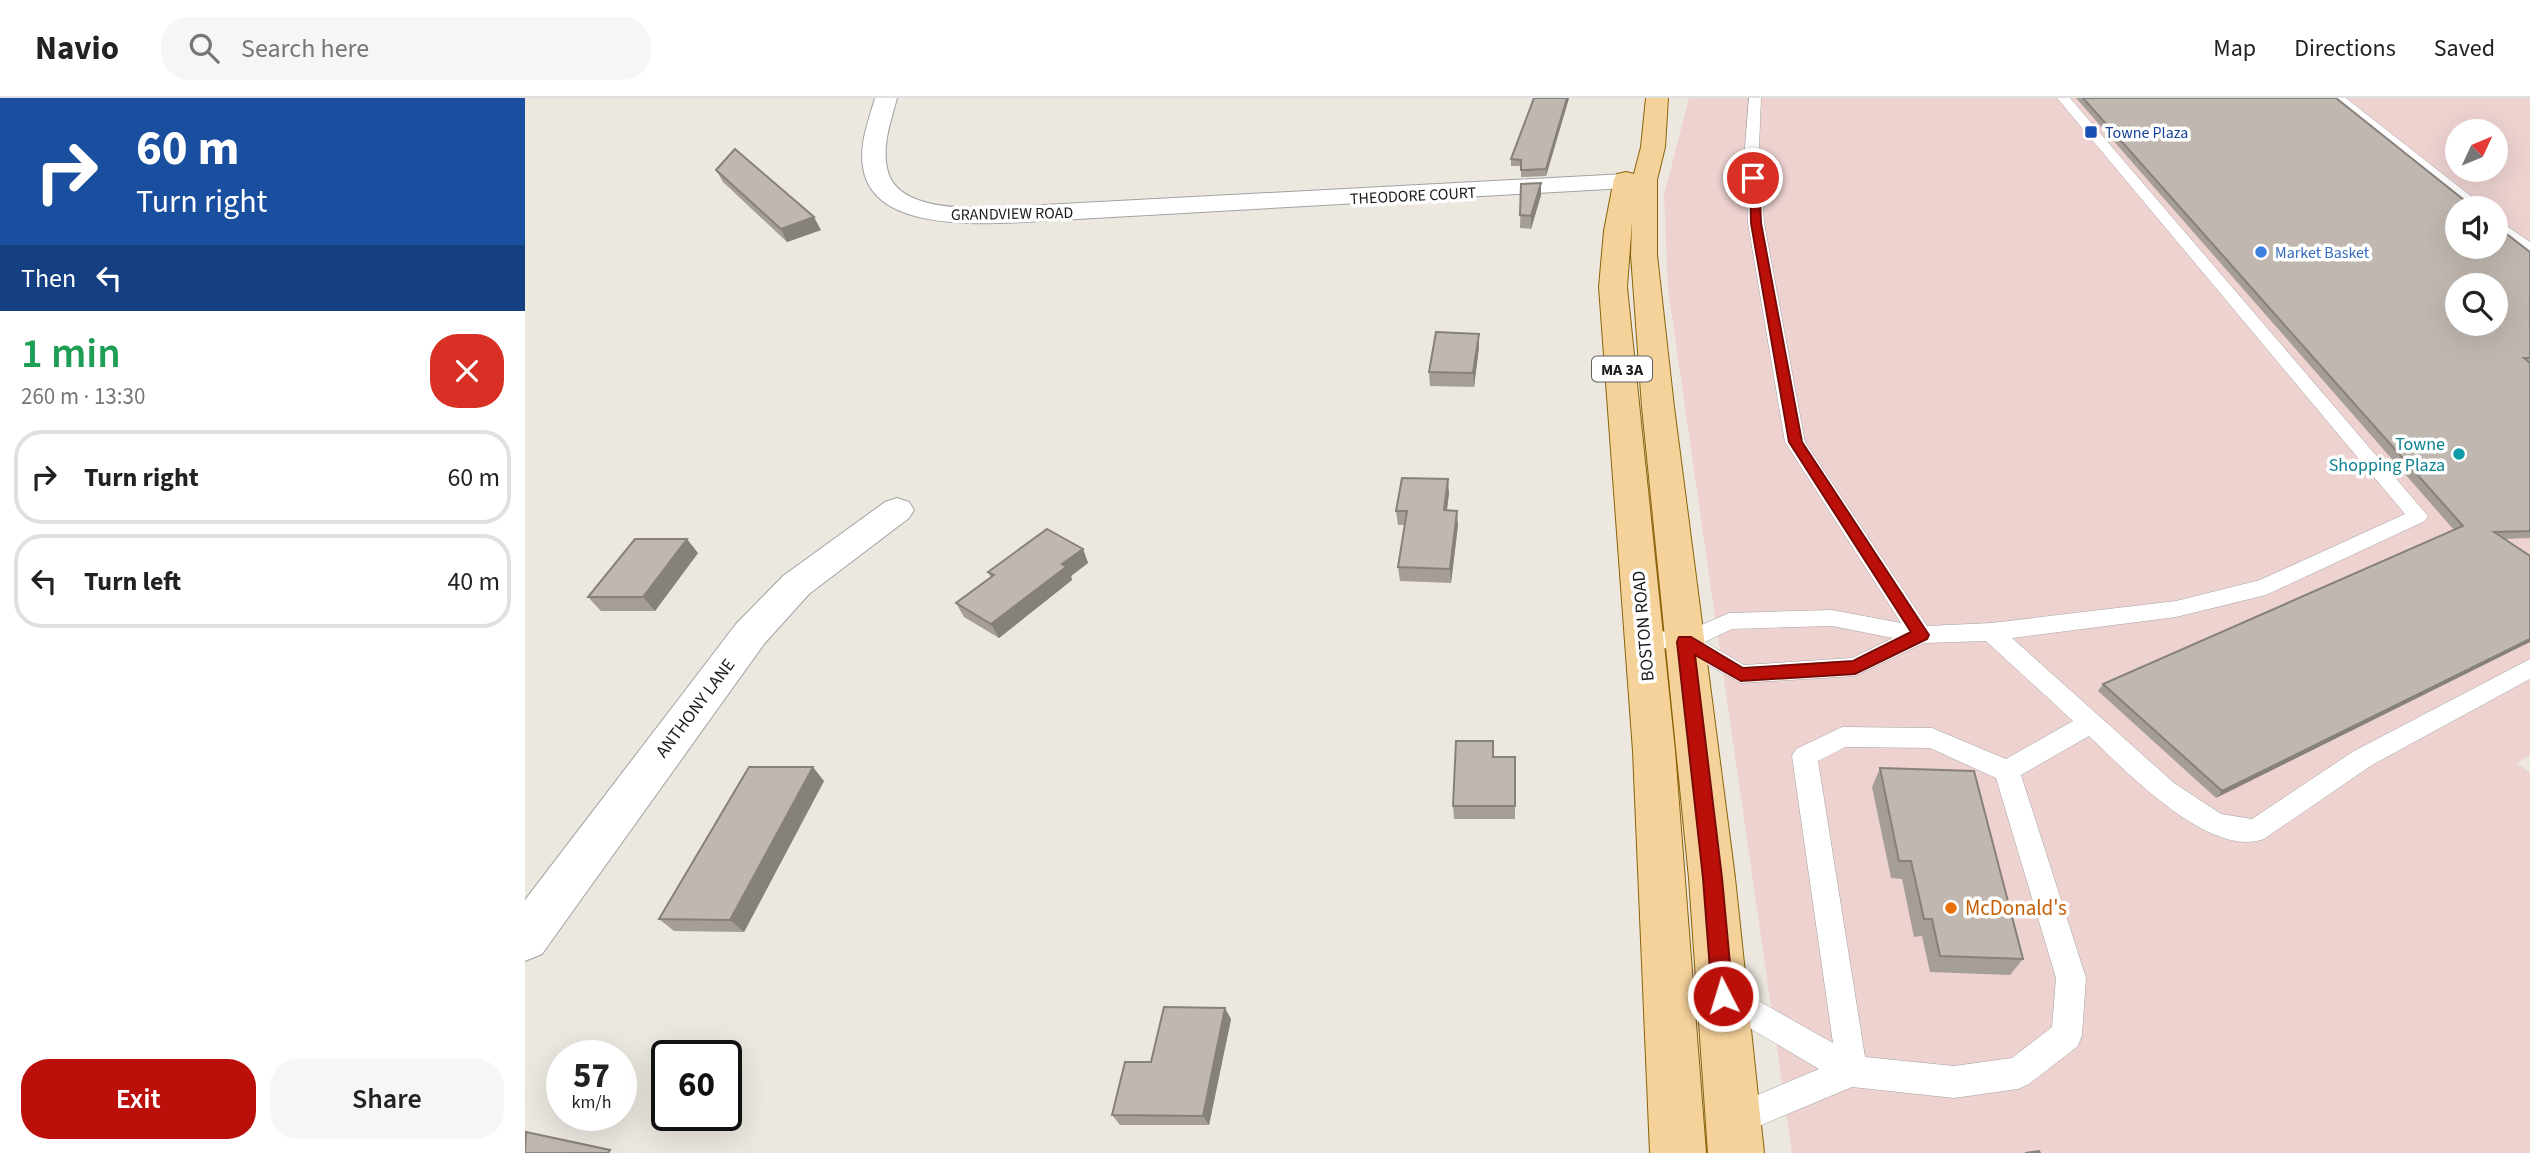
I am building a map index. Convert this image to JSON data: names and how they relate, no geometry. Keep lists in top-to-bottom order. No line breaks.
{"streets":{"main road":["MA 3A","BOSTON ROAD"],"street":["THEODORE COURT","GRANDVIEW ROAD","ANTHONY LANE"]},"crossings":[["THEODORE COURT","GRANDVIEW ROAD"],["THEODORE COURT","BOSTON ROAD"]],"places":{"transit":["Towne Plaza"],"other":["Market Basket","Towne Shopping Plaza","McDonald's"]},"north":"top right","page":{"header":"Navio","search":"Search here","nav":["Map","Directions","Saved"],"turn":["60 m","Turn right"],"then":"Then","heading":["1 min","260 m · 13:30"],"list":[{"name":"Turn right","value":"60 m"},{"name":"Turn left","value":"40 m"}],"speed":"57 km/h","limit":"60","buttons":["Exit","Share"]}}
